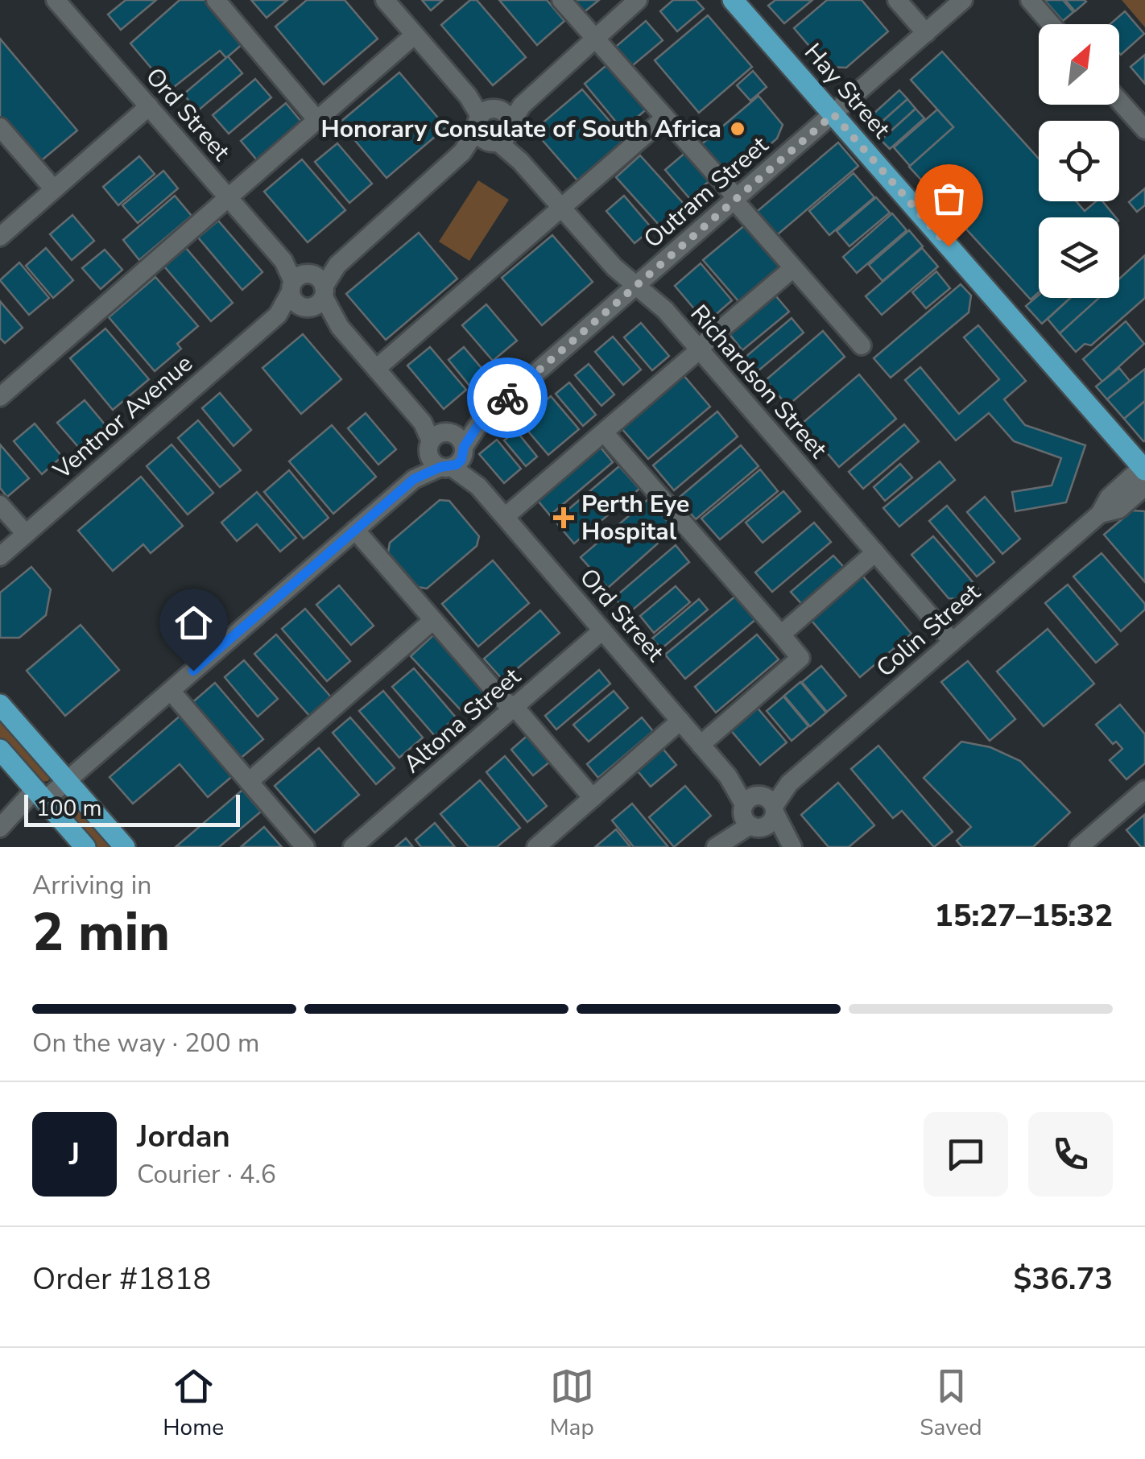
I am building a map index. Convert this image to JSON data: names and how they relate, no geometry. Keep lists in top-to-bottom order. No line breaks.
{"streets":{"main road":["Hay Street"],"street":["Ord Street","Outram Street","Richardson Street","Ventnor Avenue","Colin Street","Altona Street"]},"crossings":[["Hay Street","Outram Street"],["Hay Street","Colin Street"],["Ord Street","Outram Street"],["Ord Street","Ventnor Avenue"],["Ord Street","Colin Street"],["Ord Street","Altona Street"],["Outram Street","Richardson Street"],["Richardson Street","Ventnor Avenue"],["Richardson Street","Colin Street"]],"places":{"other":["Honorary Consulate of South Africa"],"health":["Perth Eye Hospital"]},"scale_bar":"100 m","north":"top right","page":{"scale":"100 m","heading":["2 min","Arriving in","15:27–15:32"],"panel":["Jordan","Courier · 4.6","Order #1818","$36.73"],"bar":"On the way · 200 m","round":"J","tabs":["Home","Map","Saved"]}}
